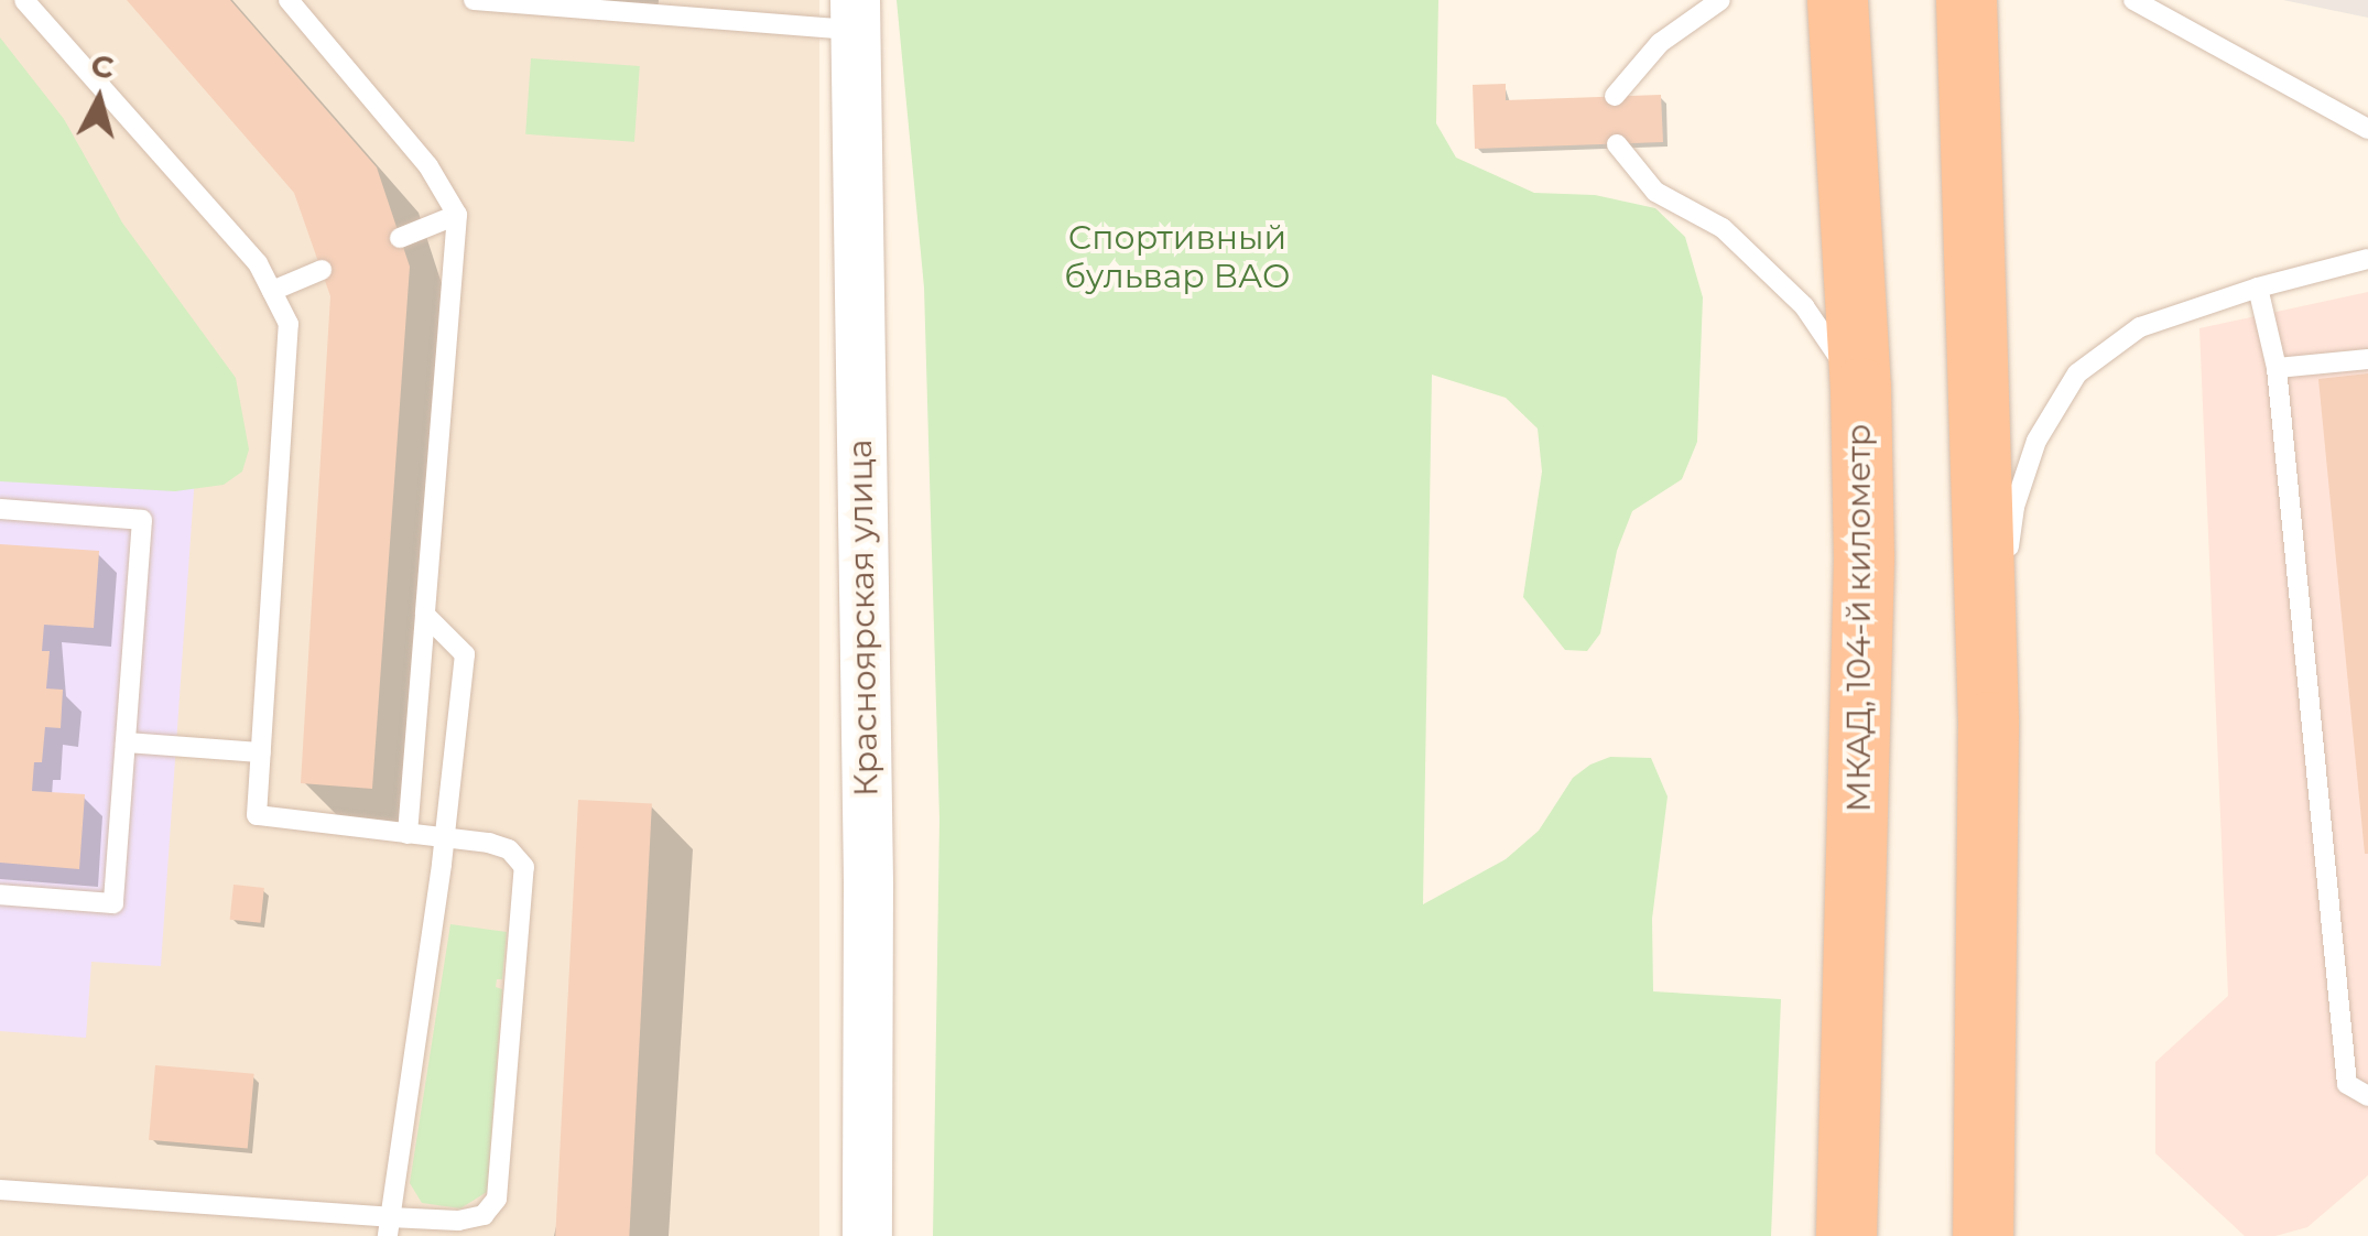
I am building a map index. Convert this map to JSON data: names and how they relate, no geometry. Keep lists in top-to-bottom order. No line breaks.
{"streets":{"highway":["МКАД, 104-й километр"],"street":["Красноярская улица"]},"parks":["Спортивный бульвар ВАО"],"north":"top"}
